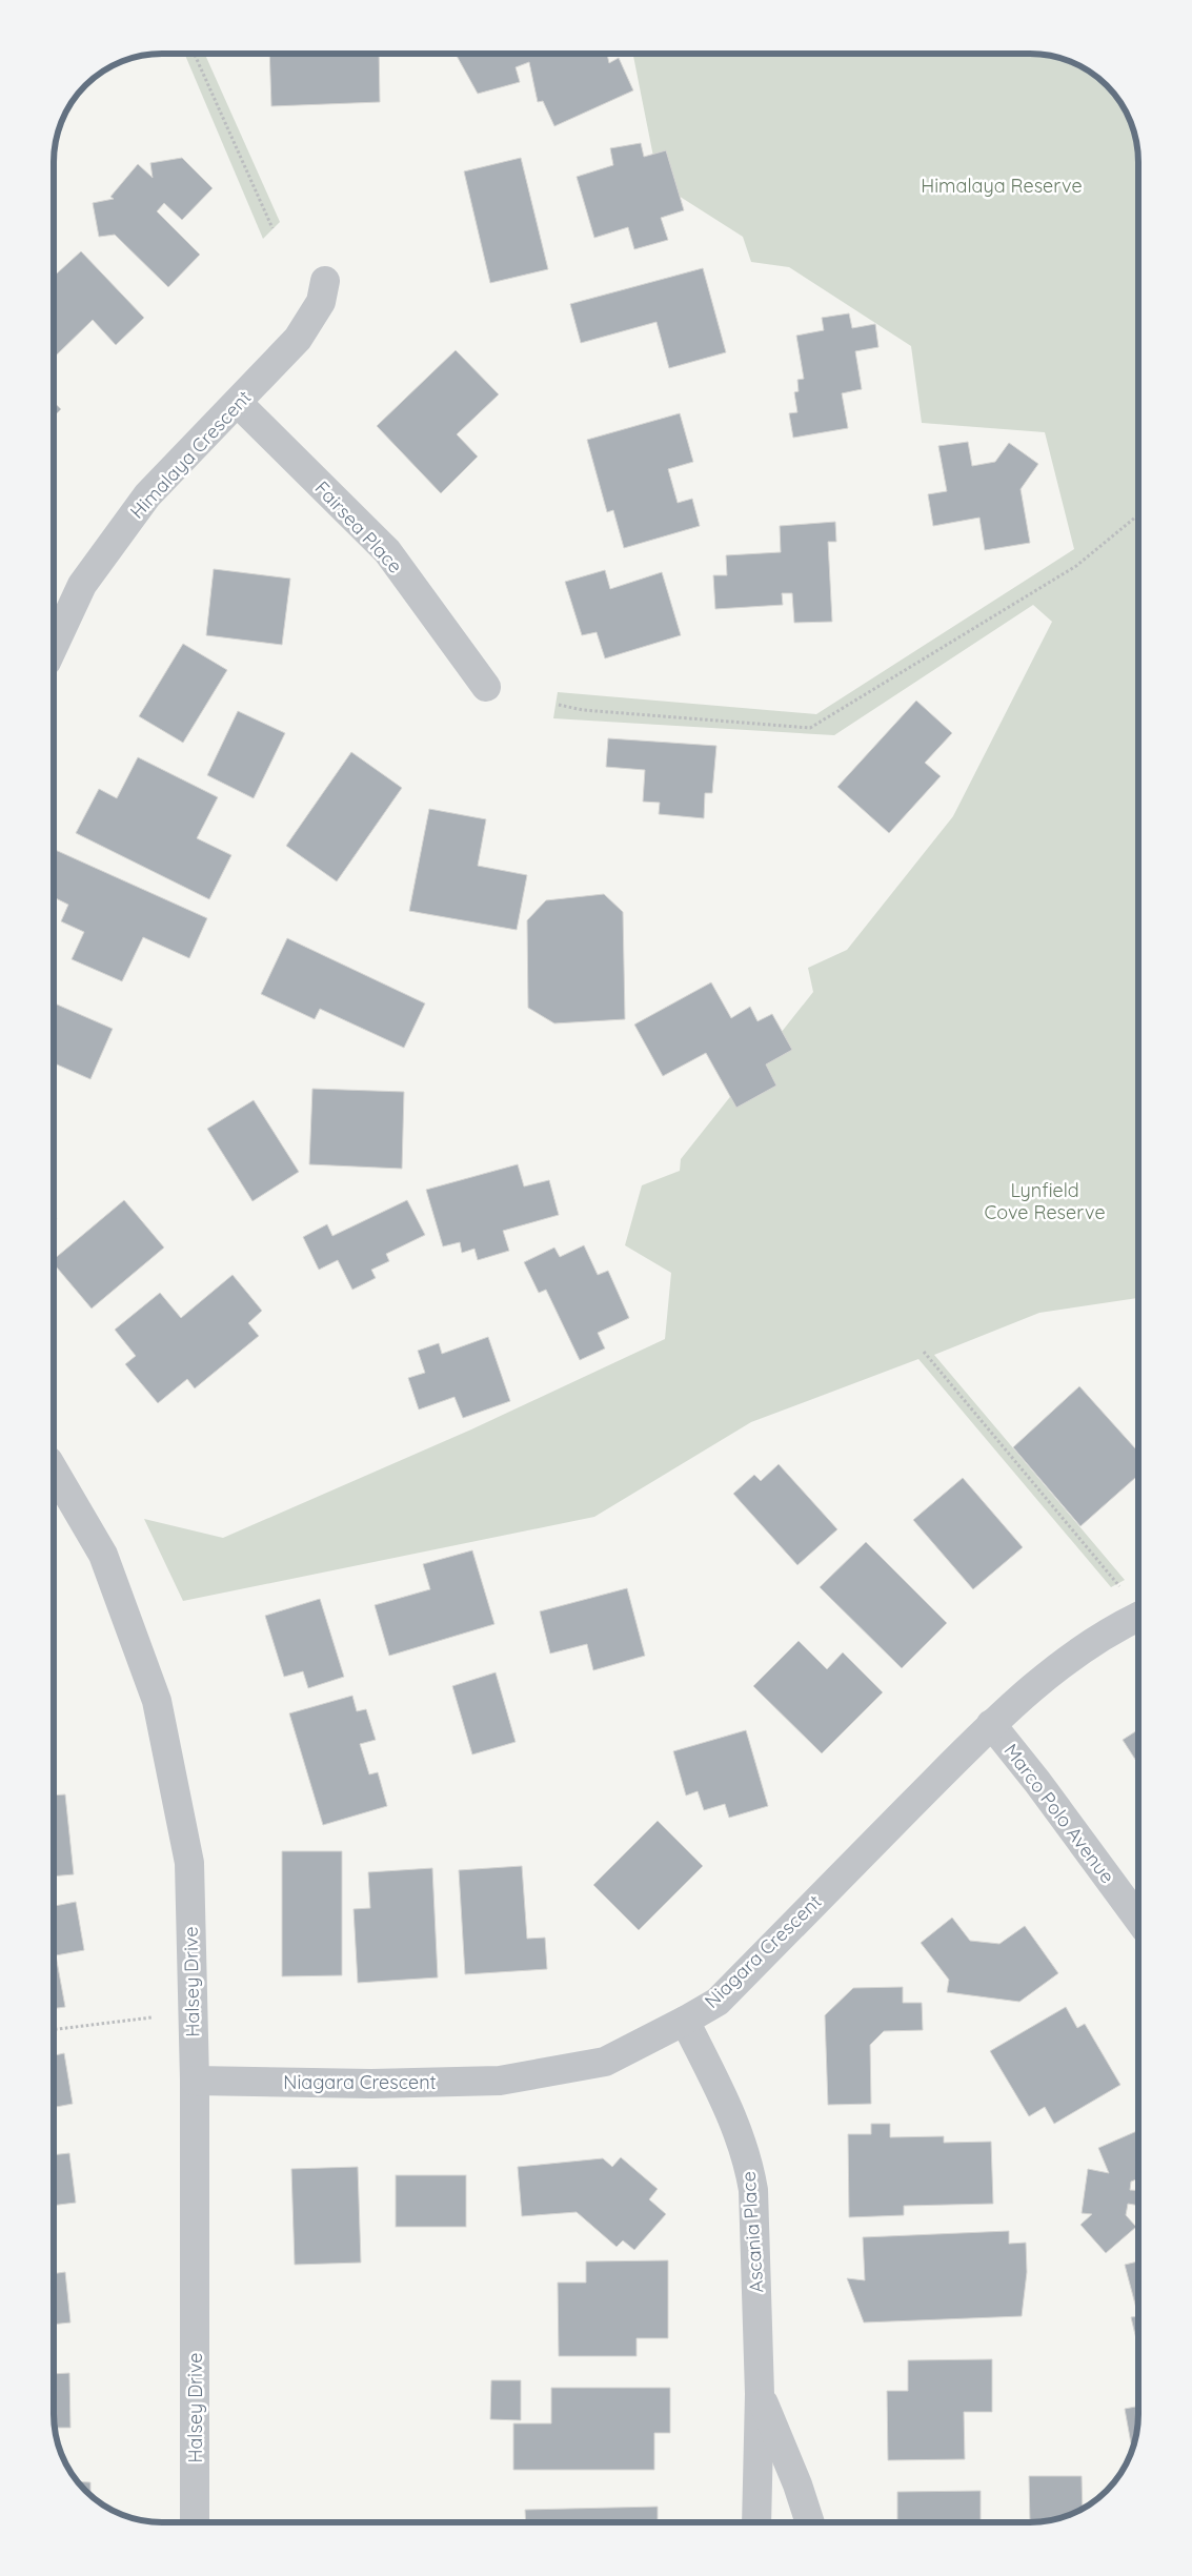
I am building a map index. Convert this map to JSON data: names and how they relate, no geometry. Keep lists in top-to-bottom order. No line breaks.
{"streets":{"street":["Himalaya Crescent","Fairsea Place","Marco Polo Avenue","Niagara Crescent","Halsey Drive","Ascania Place"]},"crossings":[["Himalaya Crescent","Fairsea Place"],["Marco Polo Avenue","Niagara Crescent"],["Niagara Crescent","Halsey Drive"],["Niagara Crescent","Ascania Place"]],"parks":["Himalaya Reserve","Lynfield Cove Reserve"]}
